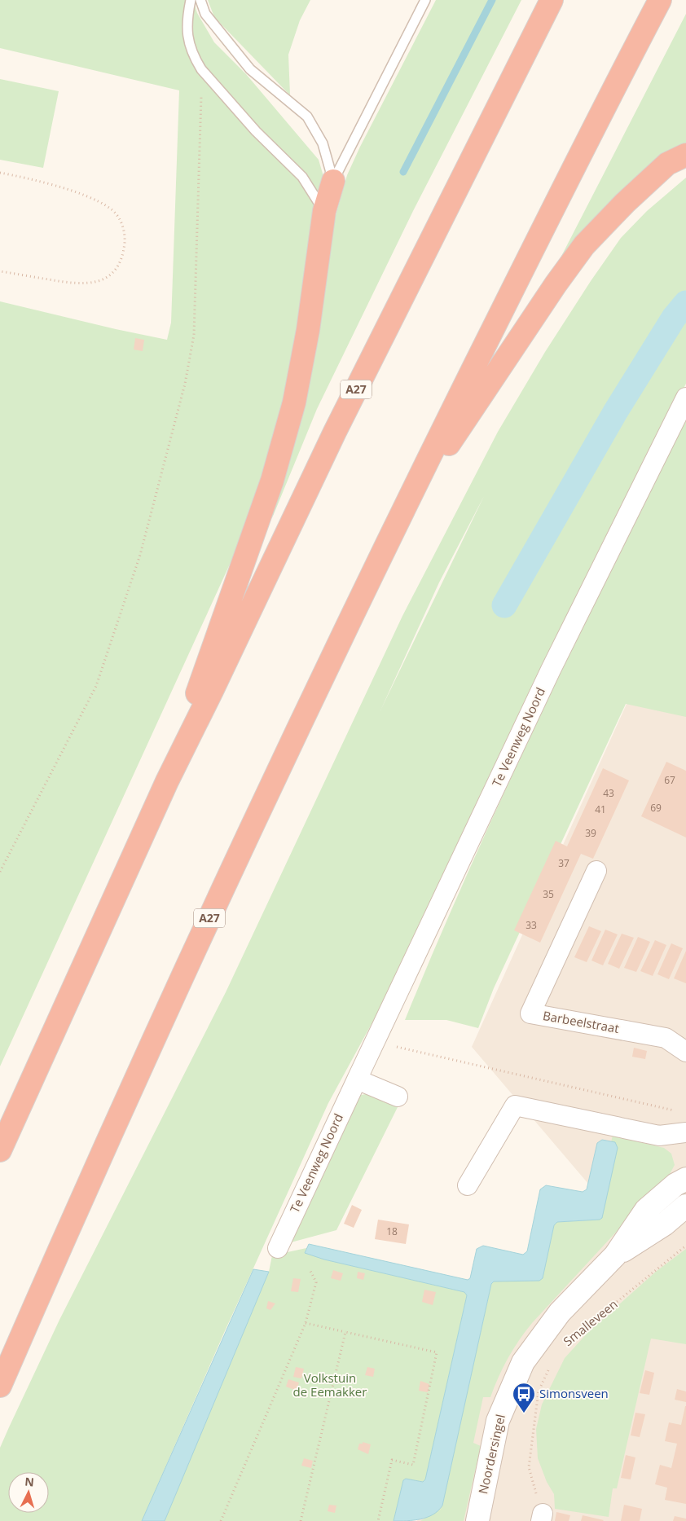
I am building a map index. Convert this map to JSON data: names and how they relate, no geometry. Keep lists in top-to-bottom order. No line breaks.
{"streets":{"highway":["A27"],"street":["Te Veenweg Noord","Barbeelstraat","Noordersingel"],"path":["Smalleveen"]},"parks":["Volkstuin de Eemakker"],"places":{"bus stop":["Simonsveen"]},"house_numbers":["67","43","69","41","39","37","35","33","18"],"north":"top"}
